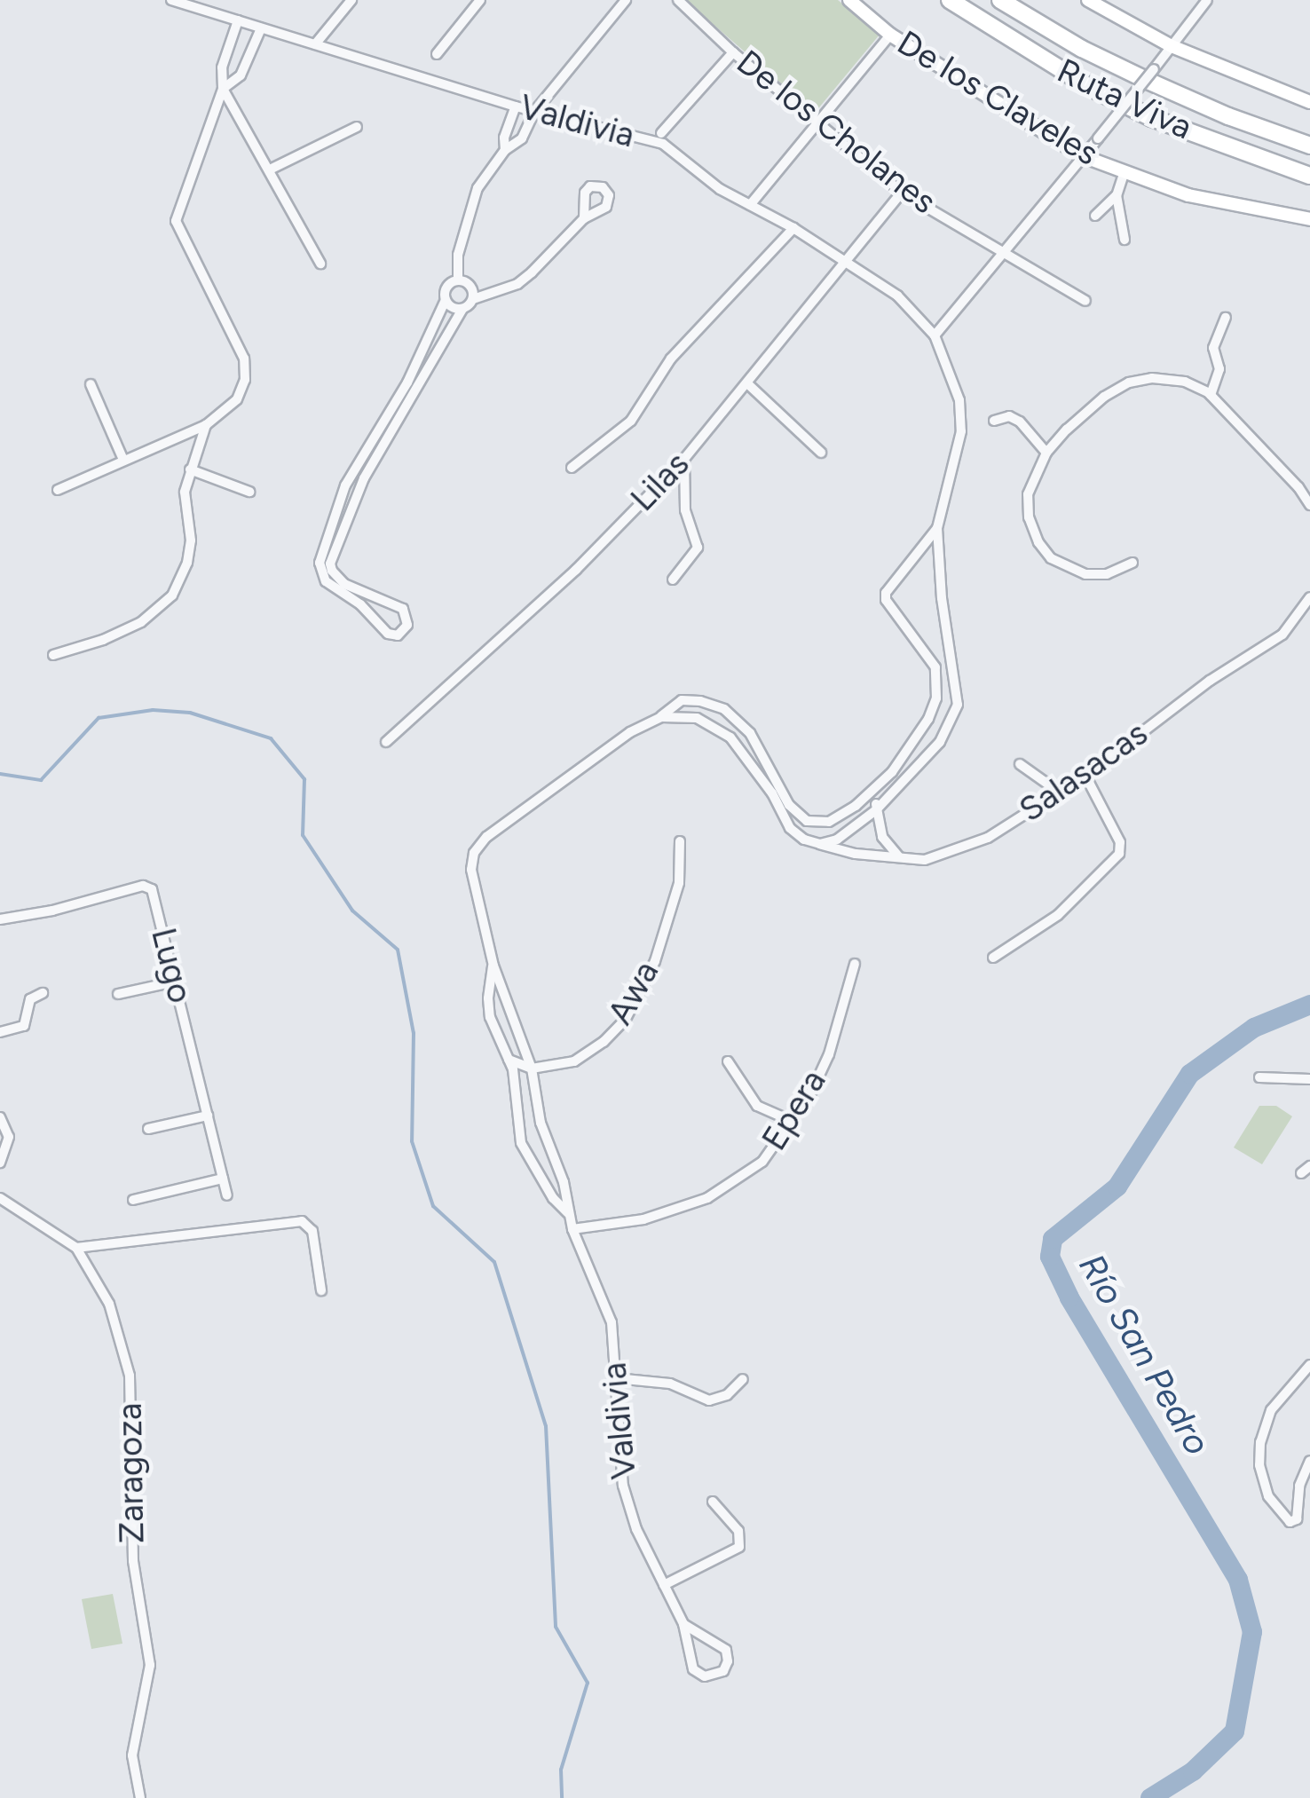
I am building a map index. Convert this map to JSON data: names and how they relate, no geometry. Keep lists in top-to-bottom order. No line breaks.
{"streets":{"highway":["Ruta Viva"],"main road":["De los Claveles"],"street":["Valdivia","De los Cholanes","Lilas","Salasacas","Lugo","Awa","Epera","Zaragoza"]},"crossings":[["Valdivia","Lilas"],["Valdivia","Awa"],["Valdivia","Epera"],["De los Cholanes","Lilas"]],"water":["Río San Pedro"]}
